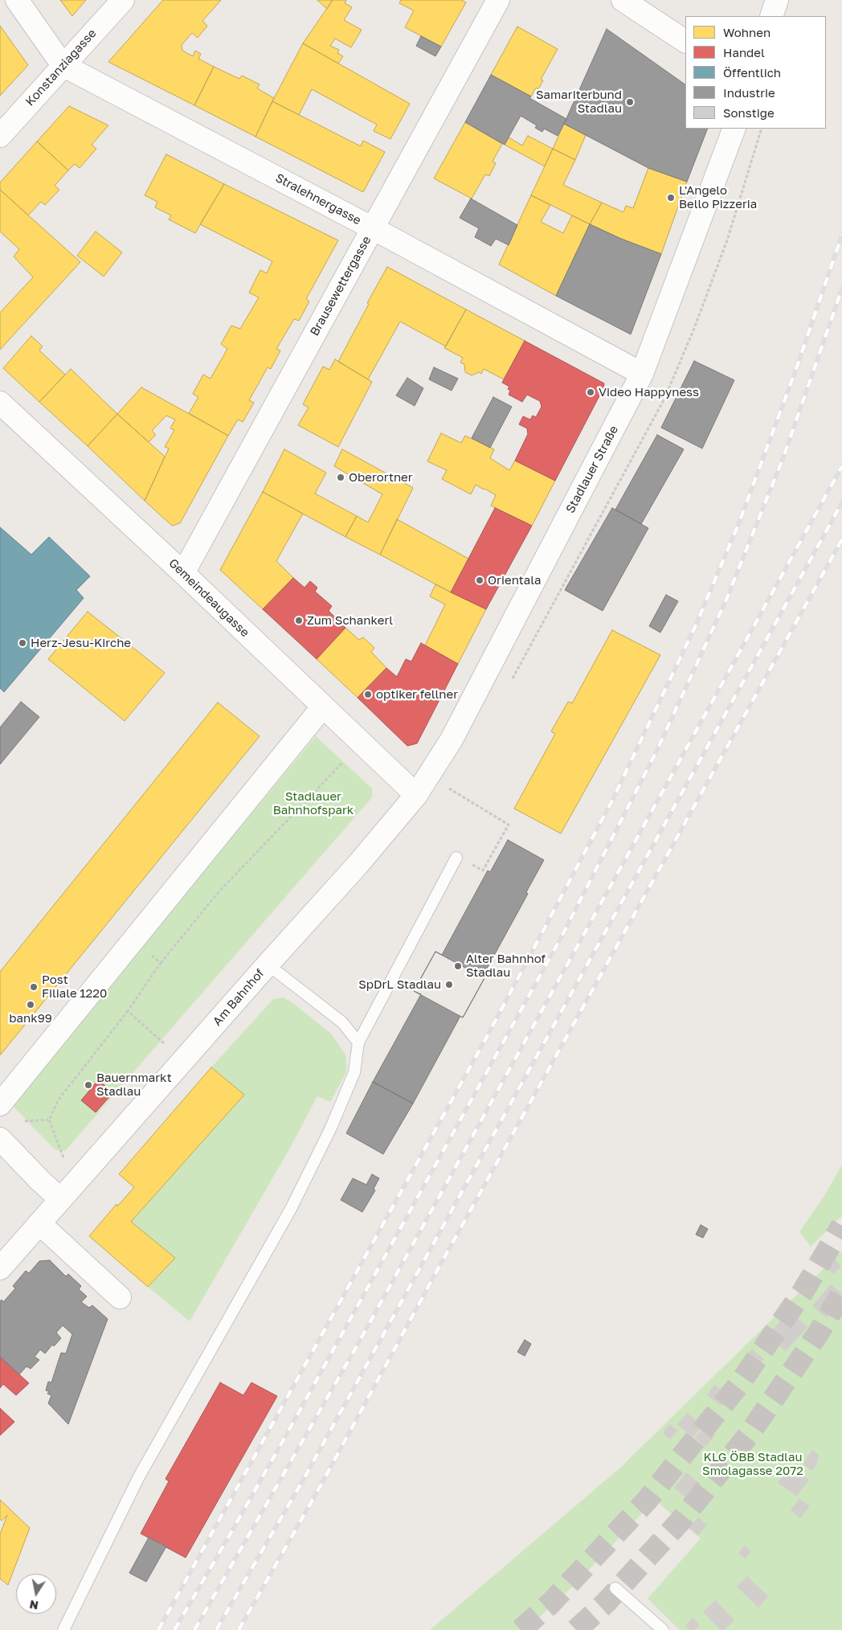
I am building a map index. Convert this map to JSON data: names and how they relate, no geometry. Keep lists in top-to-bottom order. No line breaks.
{"streets":{"street":["Konstanziagasse","Stralehnergasse","Brausewettergasse","Stadlauer Straße","Gemeindeaugasse","Am Bahnhof"]},"crossings":[["Konstanziagasse","Stralehnergasse"],["Stralehnergasse","Brausewettergasse"],["Stralehnergasse","Stadlauer Straße"],["Brausewettergasse","Gemeindeaugasse"],["Stadlauer Straße","Gemeindeaugasse"],["Stadlauer Straße","Am Bahnhof"],["Gemeindeaugasse","Am Bahnhof"]],"parks":["Stadlauer Bahnhofspark","KLG ÖBB Stadlau Smolagasse 2072"],"places":["Samariterbund Stadlau","L'Angelo Bello Pizzeria","Video Happyness","Oberortner","Orientala","Zum Schankerl","Herz-Jesu-Kirche","optiker fellner","Alter Bahnhof Stadlau","SpDrL Stadlau","Post Filiale 1220","bank99","Bauernmarkt Stadlau"],"legend":["Wohnen","Handel","Öffentlich","Industrie","Sonstige"],"north":"bottom"}
